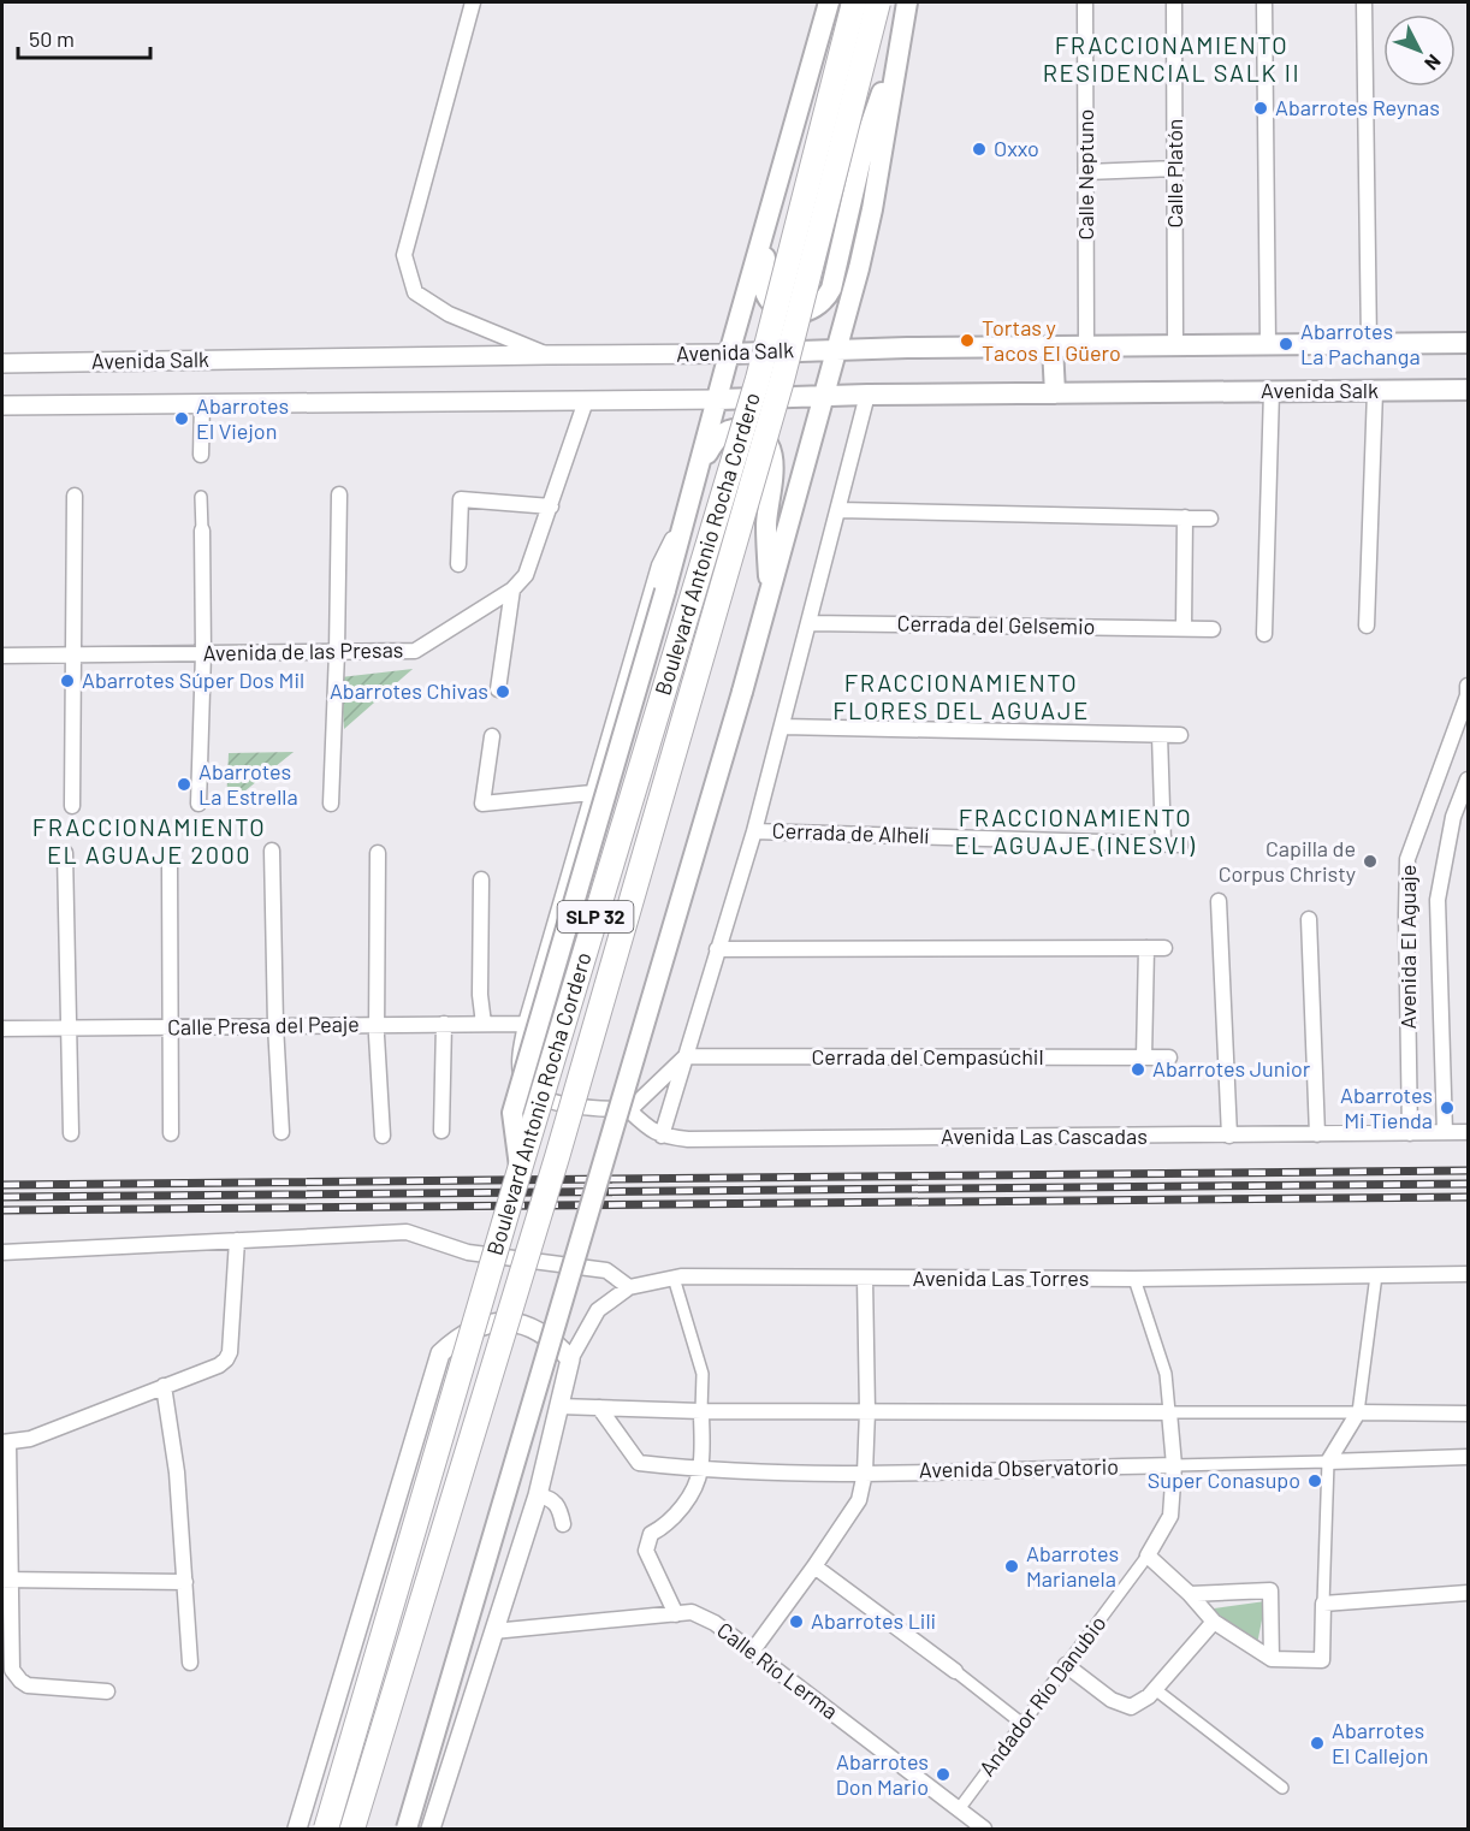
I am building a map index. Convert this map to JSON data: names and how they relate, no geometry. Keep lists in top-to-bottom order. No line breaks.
{"streets":{"highway":["Boulevard Antonio Rocha Cordero","SLP 32"],"main road":["Avenida Salk"],"street":["Calle Platón","Calle Neptuno","Cerrada del Gelsemio","Avenida de las Presas","Cerrada de Alhelí","Avenida El Aguaje","Calle Presa del Peaje","Cerrada del Cempasúchil","Avenida Las Cascadas","Avenida Las Torres","Avenida Observatorio","Calle Río Lerma","Andador Río Danubio"]},"crossings":[["Calle Platón","Avenida Salk"],["Calle Neptuno","Avenida Salk"],["Avenida Salk","Boulevard Antonio Rocha Cordero"],["Avenida Salk","Avenida de las Presas"],["Boulevard Antonio Rocha Cordero","Calle Presa del Peaje"],["Avenida El Aguaje","Avenida Las Cascadas"],["Avenida Observatorio","Andador Río Danubio"],["Calle Río Lerma","Andador Río Danubio"]],"districts":["FRACCIONAMIENTO RESIDENCIAL SALK II","FRACCIONAMIENTO FLORES DEL AGUAJE","FRACCIONAMIENTO EL AGUAJE (INESVI)","FRACCIONAMIENTO EL AGUAJE 2000"],"places":["Abarrotes Reynas","Oxxo","Tortas y Tacos El Güero","Abarrotes La Pachanga","Abarrotes El Viejon","Abarrotes Súper Dos Mil","Abarrotes Chivas","Abarrotes La Estrella","Capilla de Corpus Christy","Abarrotes Junior","Abarrotes Mi Tienda","Super Conasupo","Abarrotes Marianela","Abarrotes Lili","Abarrotes El Callejon","Abarrotes Don Mario"],"scale_bar":"50 m","north":"bottom right"}
